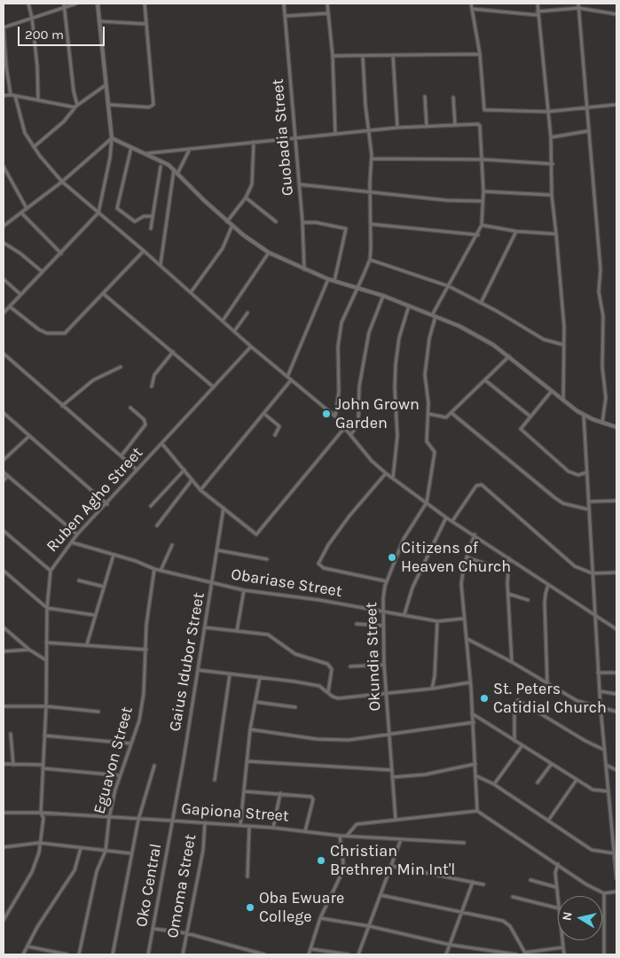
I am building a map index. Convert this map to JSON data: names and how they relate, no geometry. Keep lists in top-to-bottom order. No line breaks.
{"streets":{"street":["Guobadia Street","Ruben Agho Street","Obariase Street","Okundia Street","Gaius Idubor Street","Eguavon Street","Gapiona Street","Oko Central","Omoma Street"]},"crossings":[["Ruben Agho Street","Obariase Street"],["Ruben Agho Street","Gapiona Street"],["Obariase Street","Okundia Street"],["Obariase Street","Gaius Idubor Street"],["Obariase Street","Eguavon Street"],["Gaius Idubor Street","Gapiona Street"],["Gaius Idubor Street","Oko Central"],["Eguavon Street","Gapiona Street"],["Gapiona Street","Oko Central"],["Gapiona Street","Omoma Street"]],"places":["John Grown Garden","Citizens of Heaven Church","St. Peters Catidial Church","Christian Brethren Min Int'l","Oba Ewuare College"],"scale_bar":"200 m","north":"left"}
